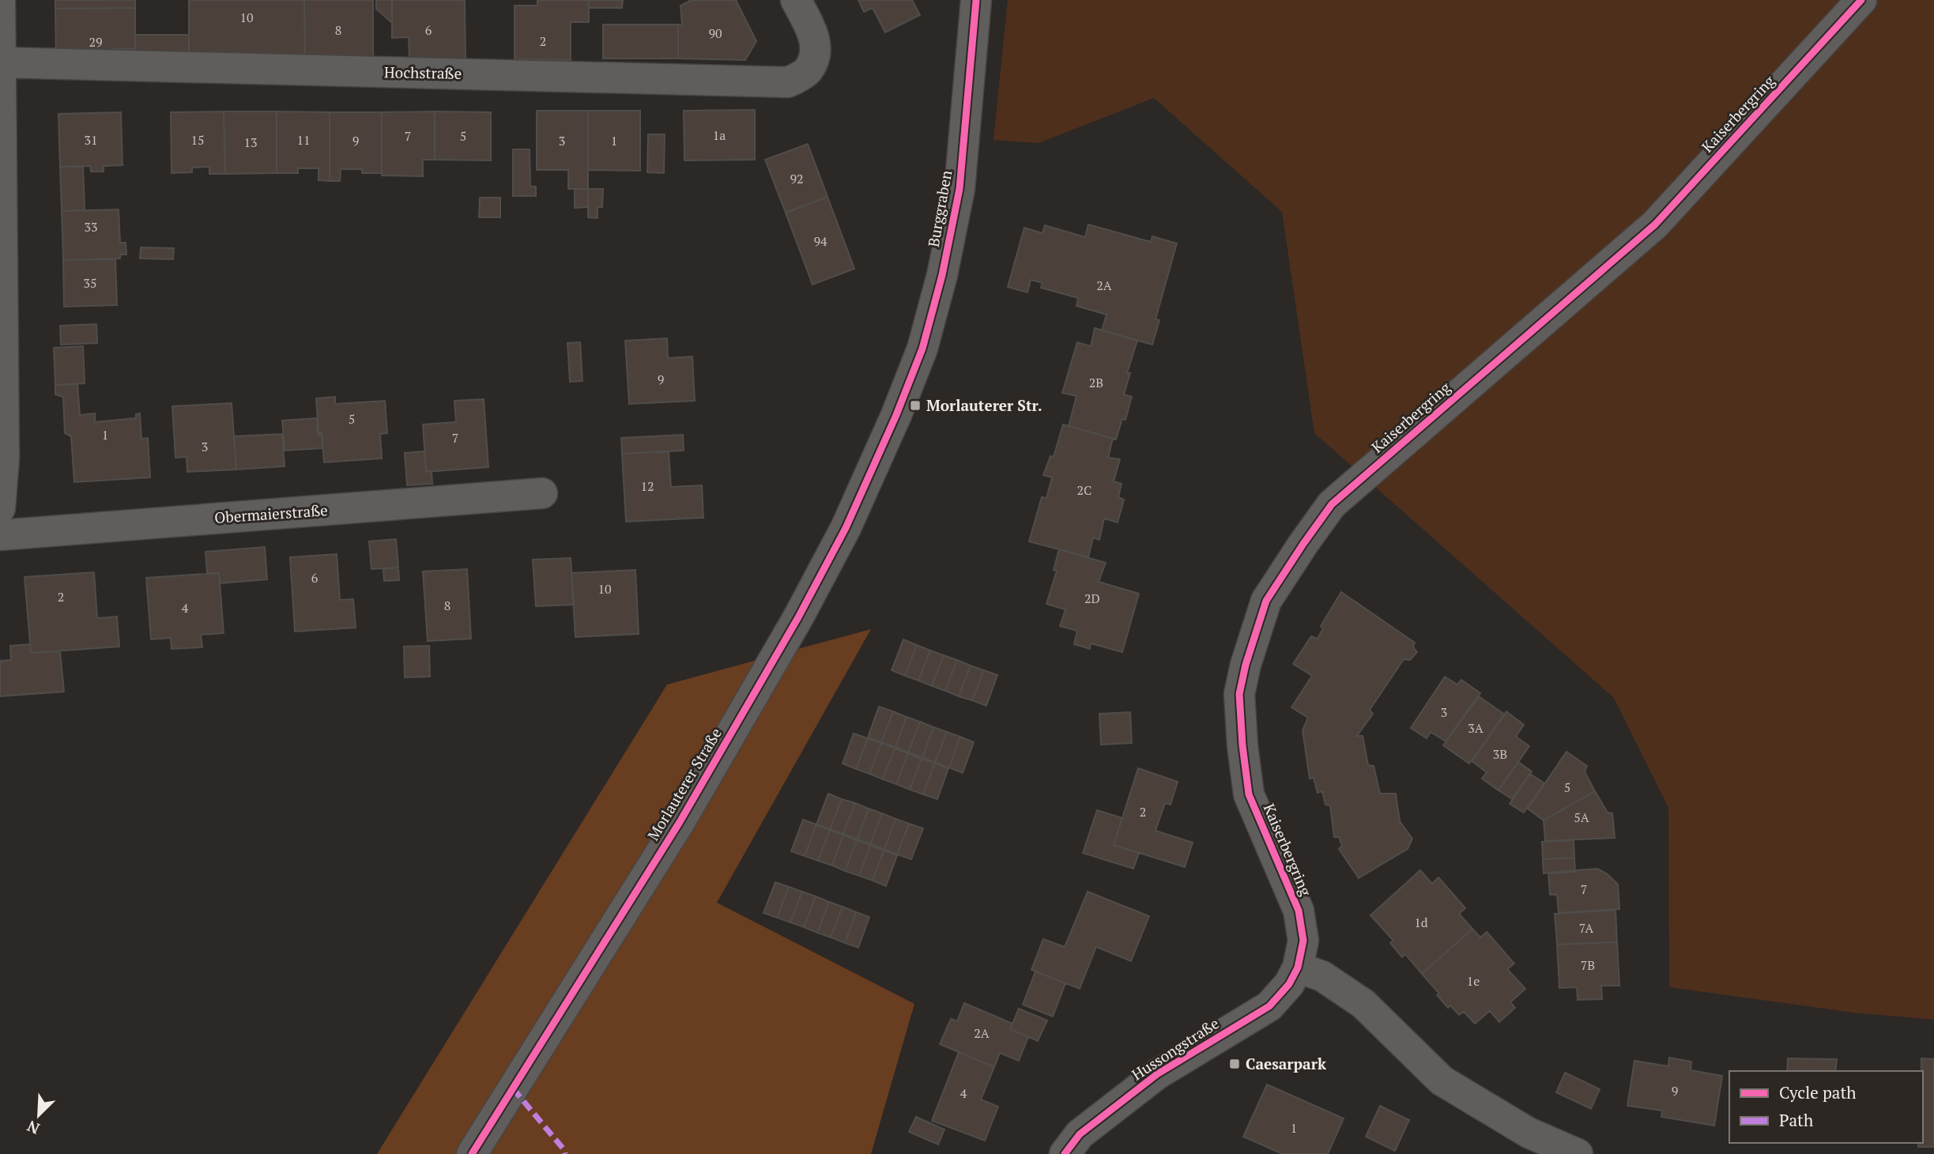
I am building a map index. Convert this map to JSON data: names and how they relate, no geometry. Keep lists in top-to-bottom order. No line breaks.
{"streets":{"street":["Hochstraße","Kaiserbergring","Burggraben","Obermaierstraße","Morlauterer Straße","Hussongstraße"]},"crossings":[["Kaiserbergring","Hussongstraße"],["Burggraben","Morlauterer Straße"]],"places":{"transit":["Morlauterer Str.","Caesarpark"]},"house_numbers":["10","8","6","90","2","29","1a","7","5","31","15","11","9","3","1","13","92","33","94","35","2A","9","2B","5","1","7","3","12","2C","6","10","2","2D","8","4","3","3A","3B","5","2","5A","7","1d","7A","7B","1e","2A","9","4","1"],"legend":["Cycle path","Path"],"north":"bottom left"}
